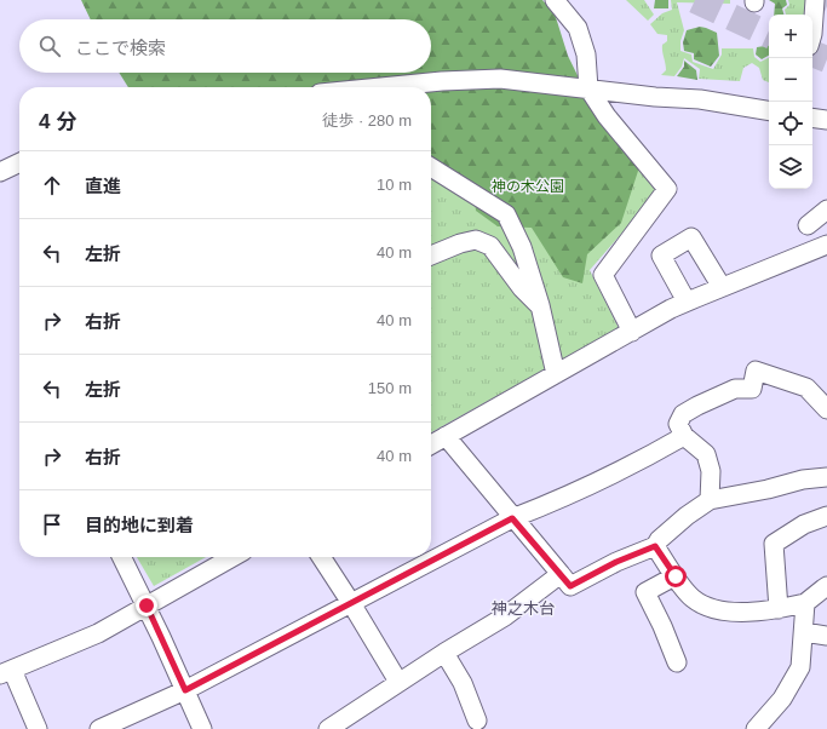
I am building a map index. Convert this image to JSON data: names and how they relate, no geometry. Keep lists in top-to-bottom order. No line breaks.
{"districts":["神之木台"],"parks":["神の木公園"],"page":{"map_buttons":["+","−"],"search":"ここで検索","heading":["4 分","徒歩 · 280 m"],"list":[["直進","10 m"],["左折","40 m"],["右折","40 m"],["左折","150 m"],["右折","40 m"],"目的地に到着"]}}
